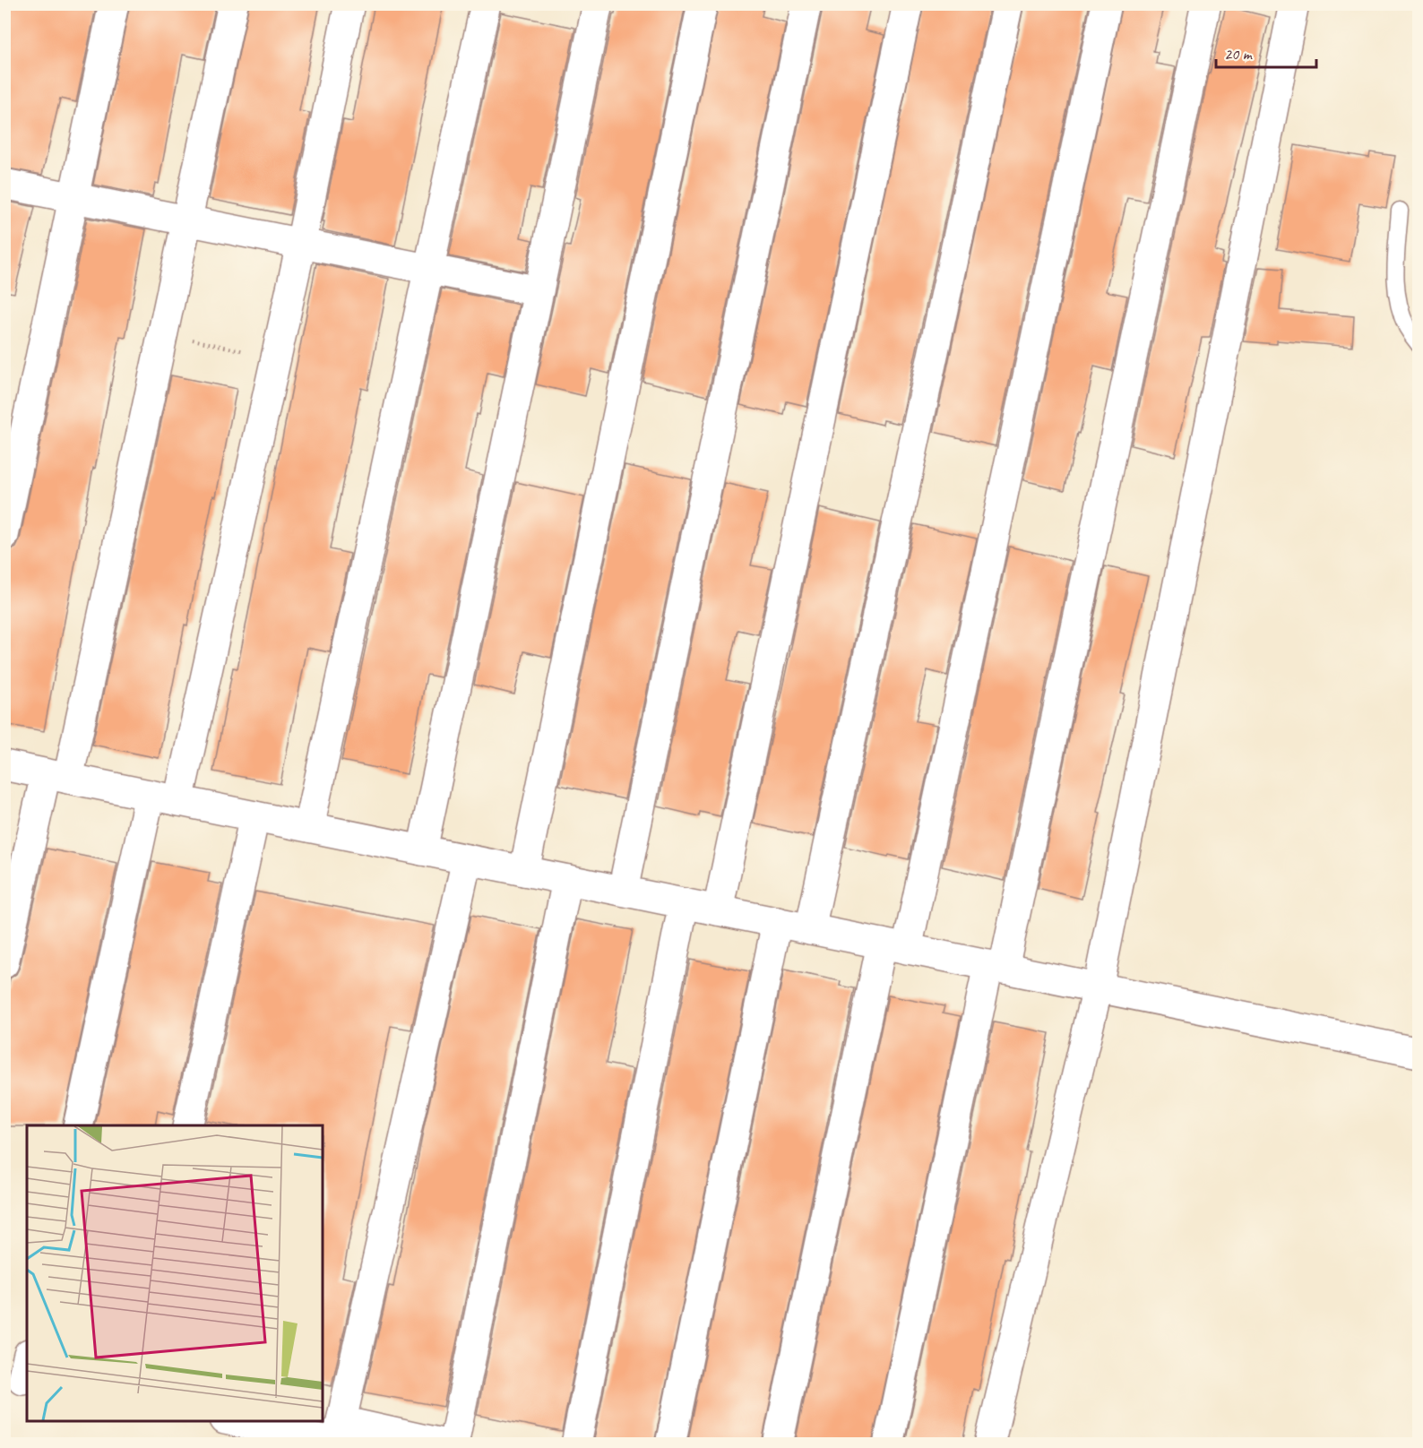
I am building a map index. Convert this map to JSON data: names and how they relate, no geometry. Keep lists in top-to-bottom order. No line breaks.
{"scale_bar":"20 m"}
